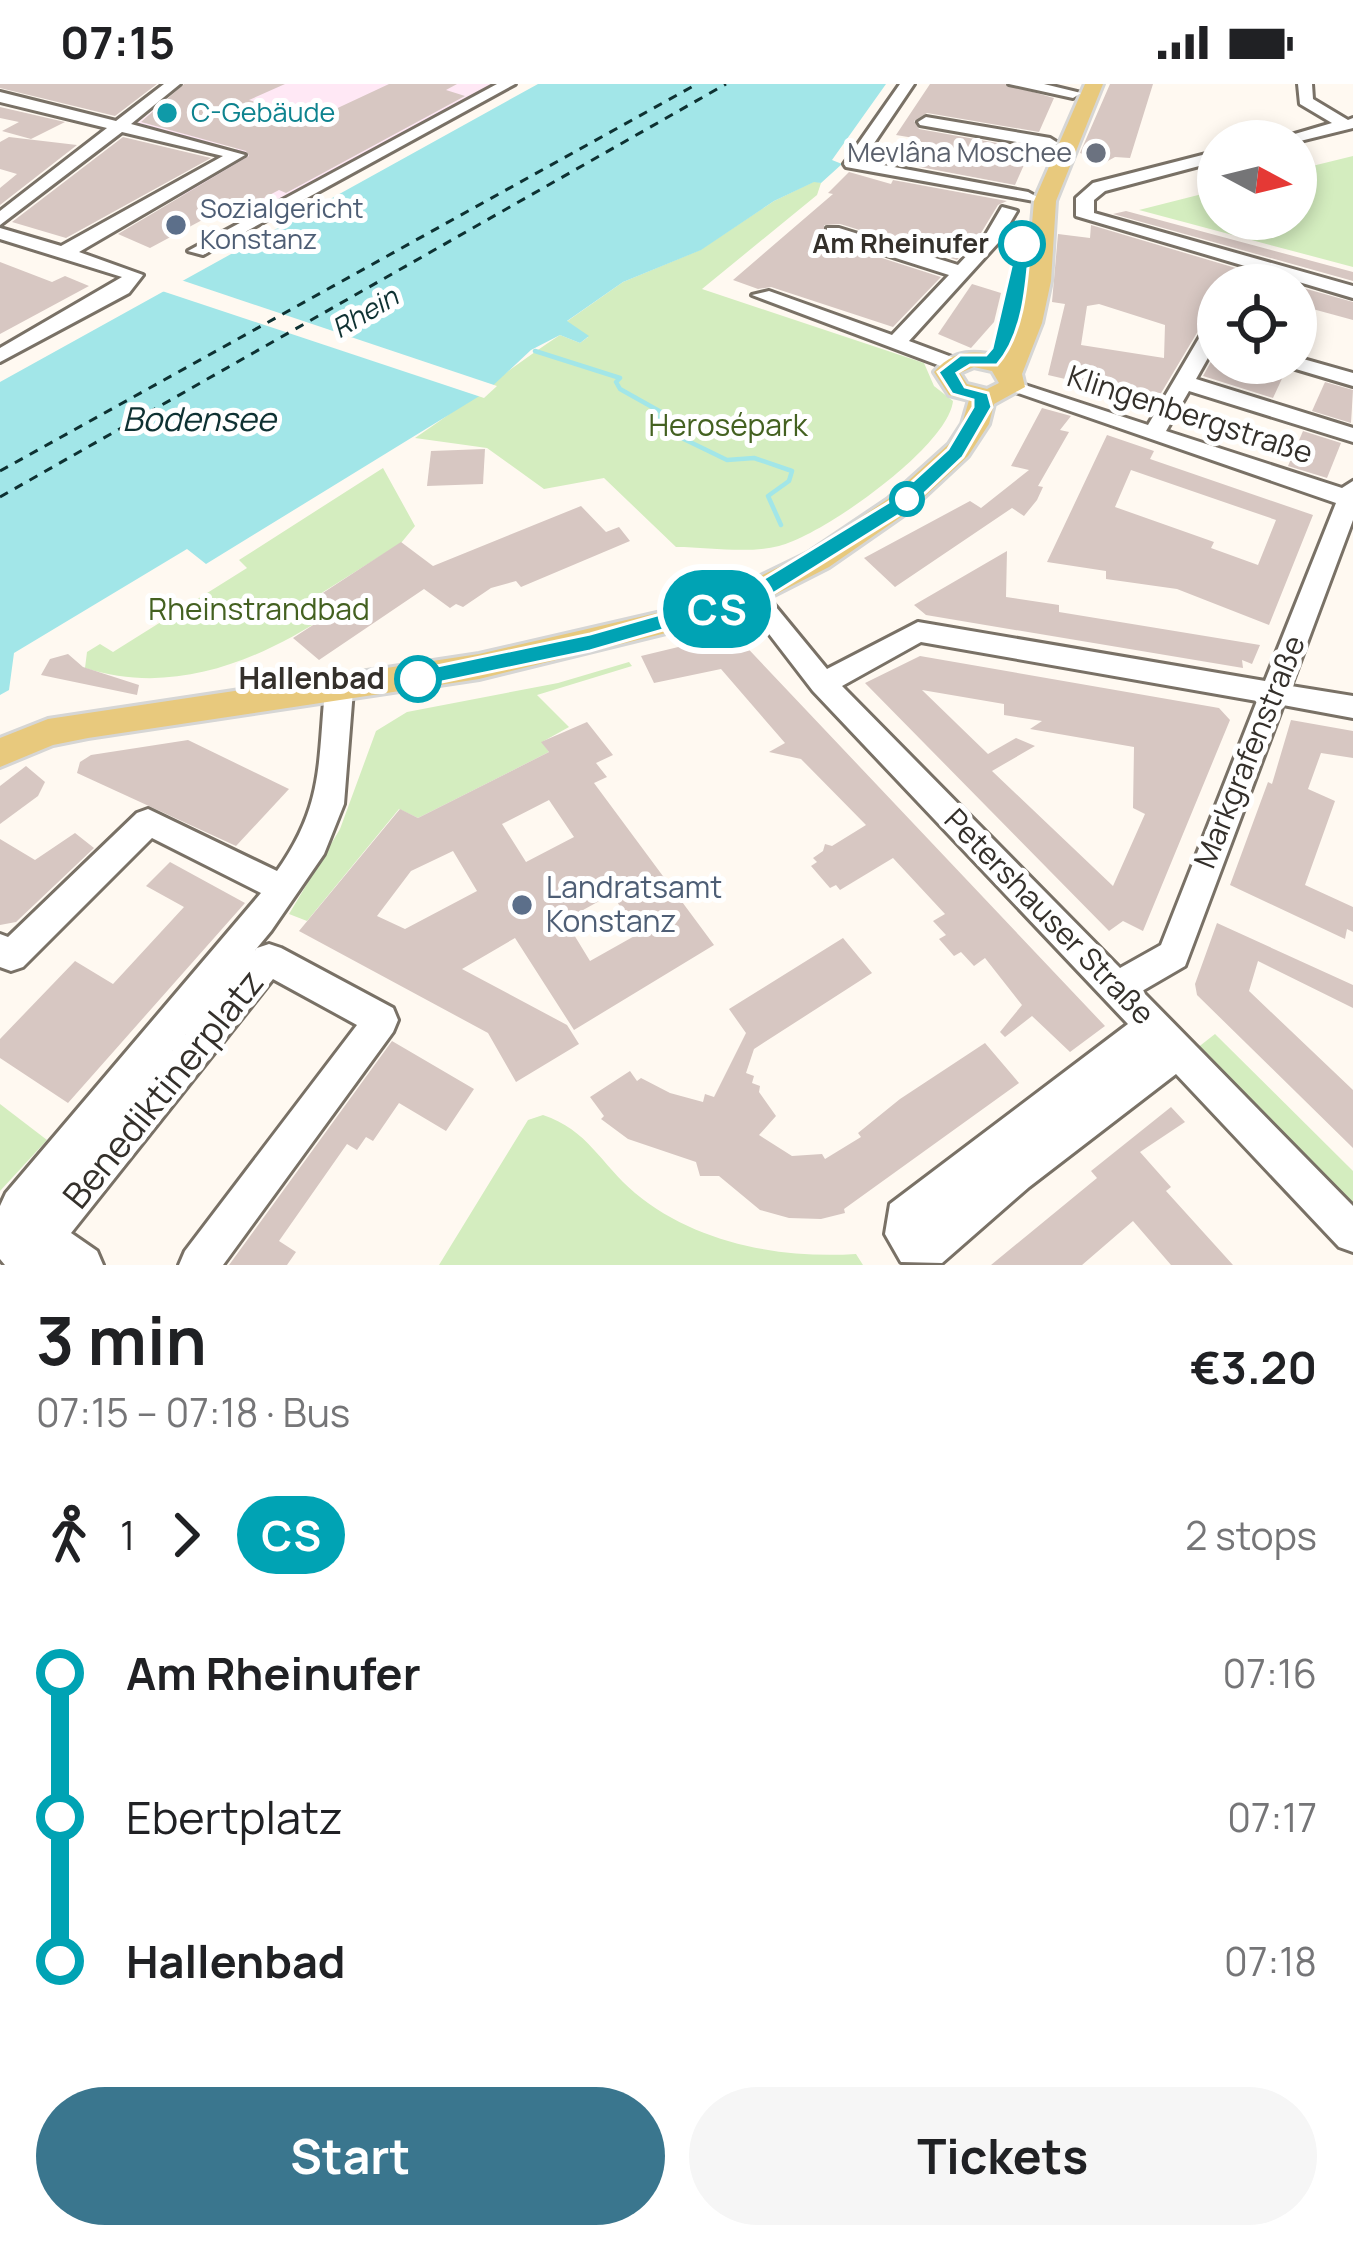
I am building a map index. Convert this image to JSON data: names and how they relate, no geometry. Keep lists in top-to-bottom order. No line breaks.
{"streets":{"street":["Klingenbergstraße","Markgrafenstraße","Petershauser Straße","Benediktinerplatz"]},"crossings":[["Klingenbergstraße","Markgrafenstraße"],["Markgrafenstraße","Petershauser Straße"]],"water":["Rhein","Bodensee"],"parks":["Herosépark","Rheinstrandbad"],"places":["C-Gebäude","Mevlâna Moschee","Sozialgericht Konstanz","Am Rheinufer","Hallenbad","Landratsamt Konstanz"],"lines":["bus line CS"],"north":"right","page":{"status":"07:15","on_map":"CS","heading":["3 min","07:15 – 07:18 · Bus","€3.20"],"legs":["1","CS","2 stops"],"list":[{"name":"Am Rheinufer","value":"07:16"},{"name":"Ebertplatz","value":"07:17"},{"name":"Hallenbad","value":"07:18"}],"buttons":["Start","Tickets"]}}
